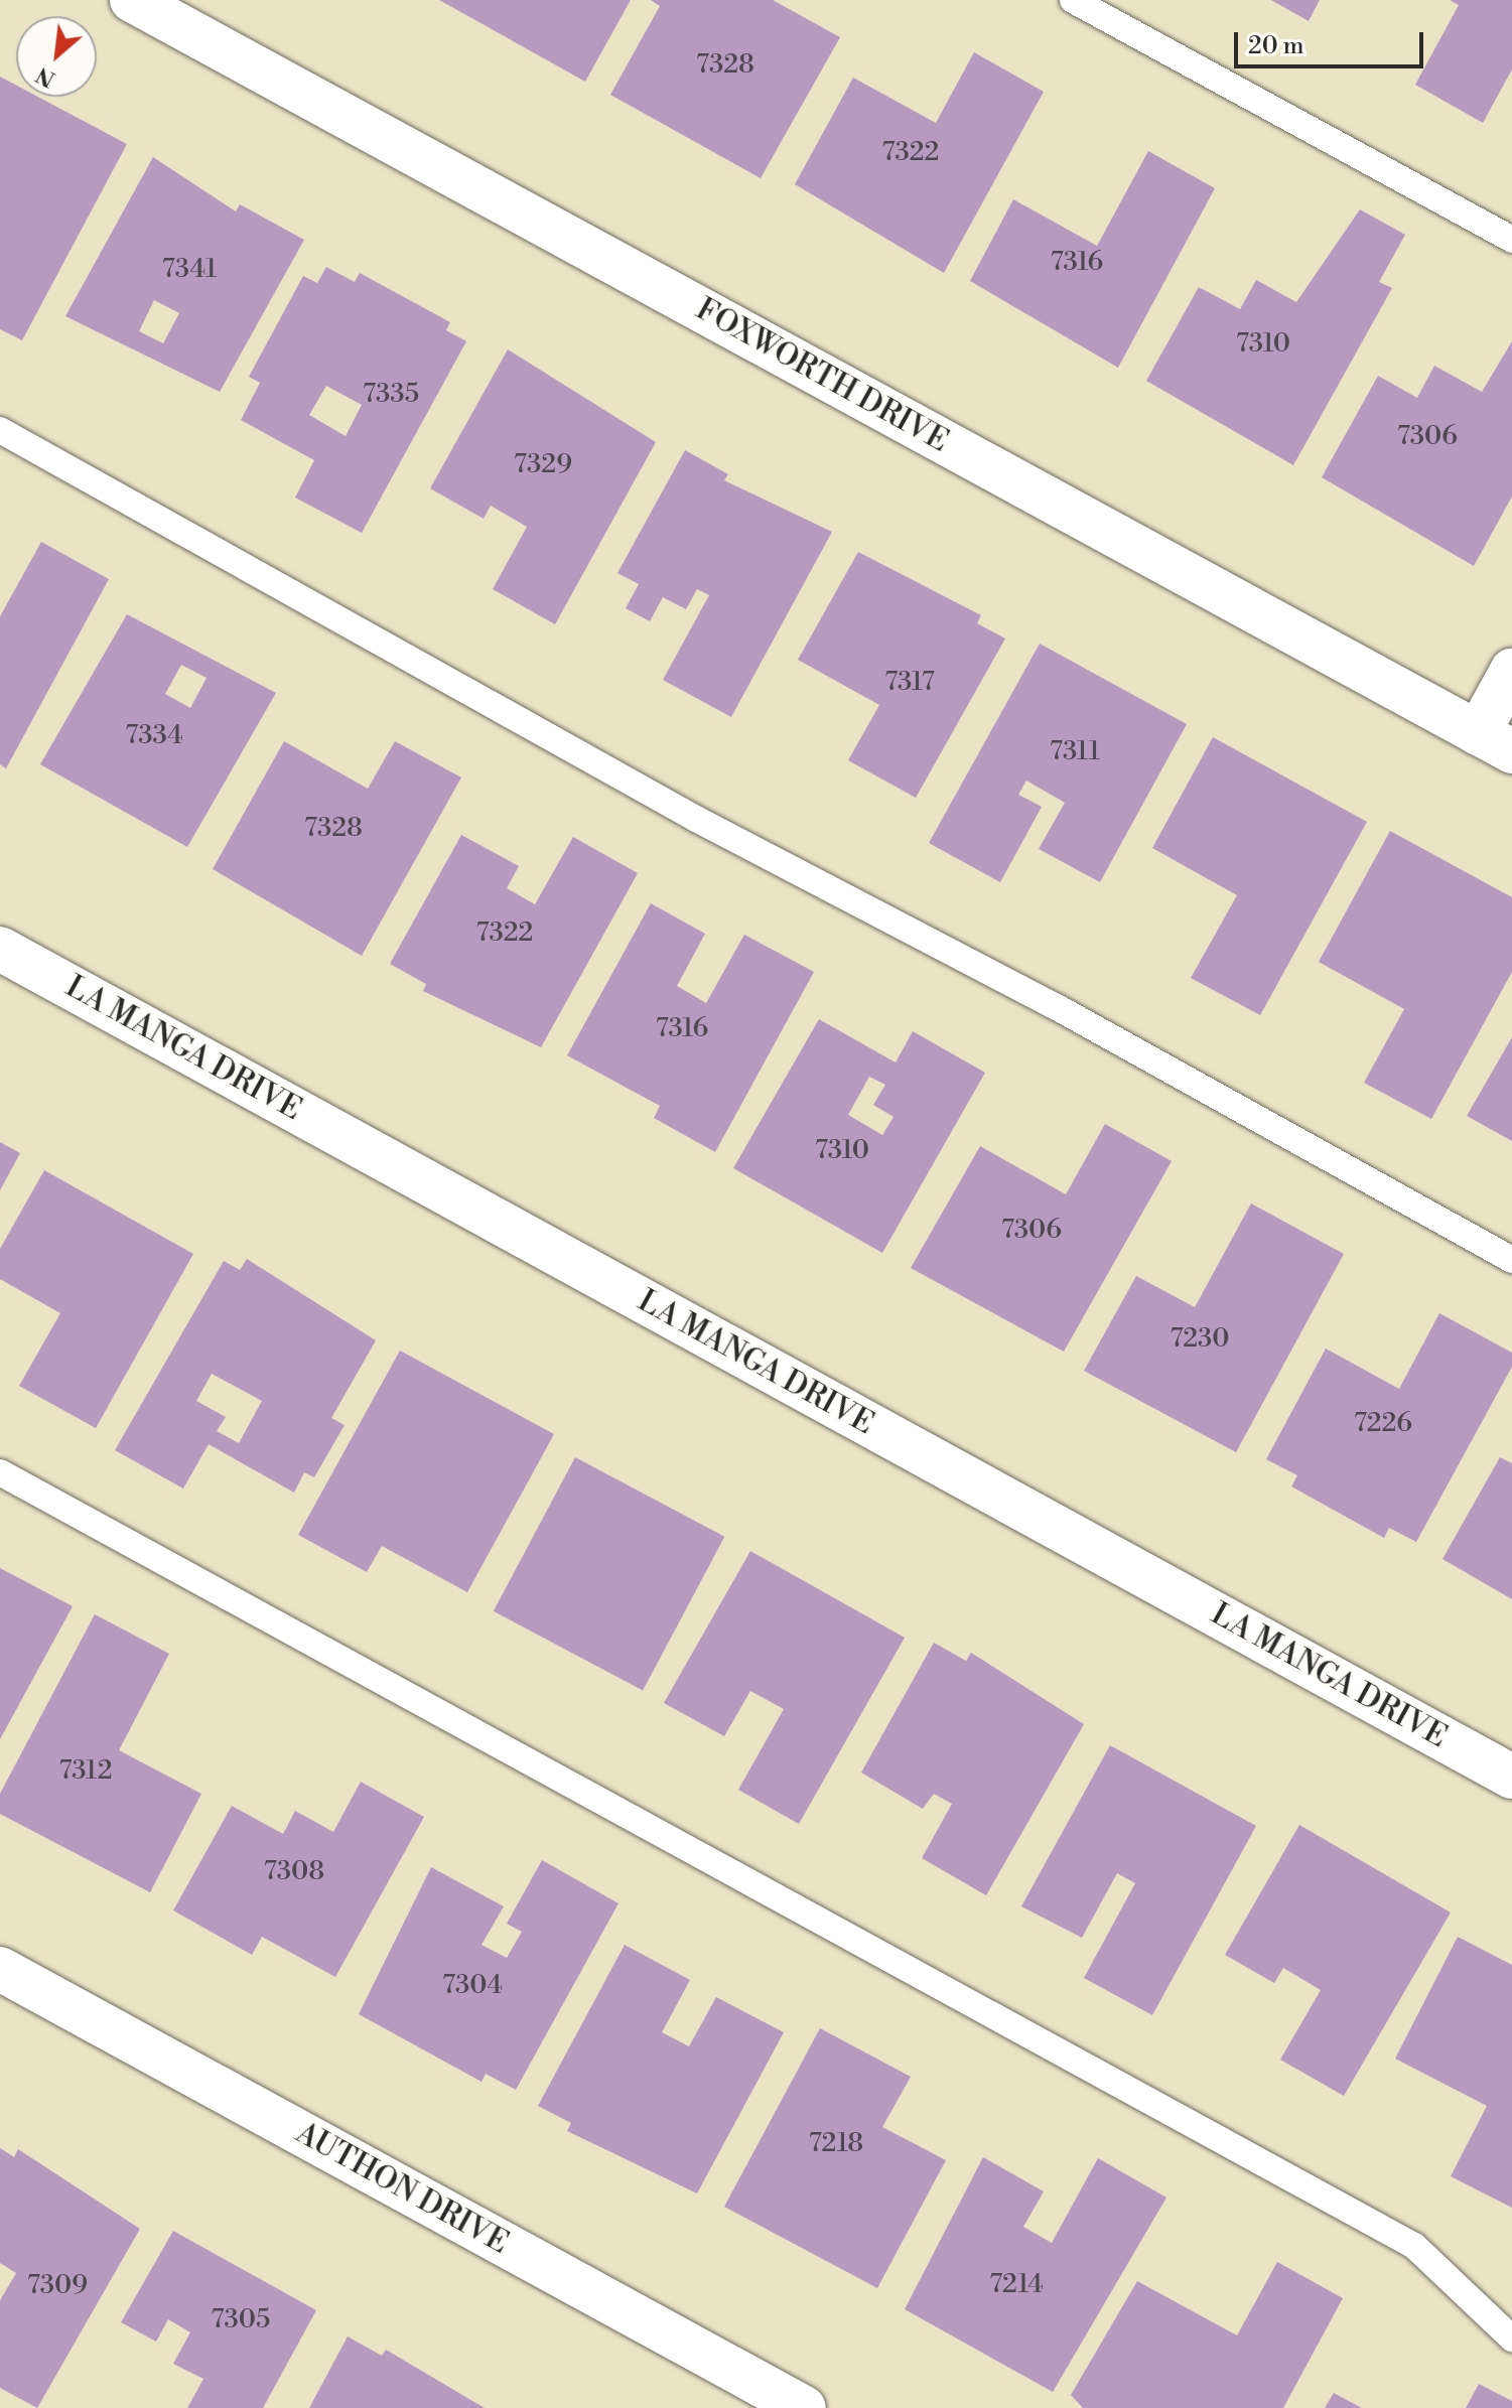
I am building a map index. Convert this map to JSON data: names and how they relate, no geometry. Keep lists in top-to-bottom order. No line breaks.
{"streets":{"street":["FOXWORTH DRIVE","LA MANGA DRIVE","AUTHON DRIVE"]},"house_numbers":["7328","7322","7316","7341","7310","7335","7306","7329","7317","7334","7311","7328","7322","7316","7310","7306","7230","7226","7312","7308","7304","7218","7214","7309","7305"],"scale_bar":"20 m","north":"bottom left"}
